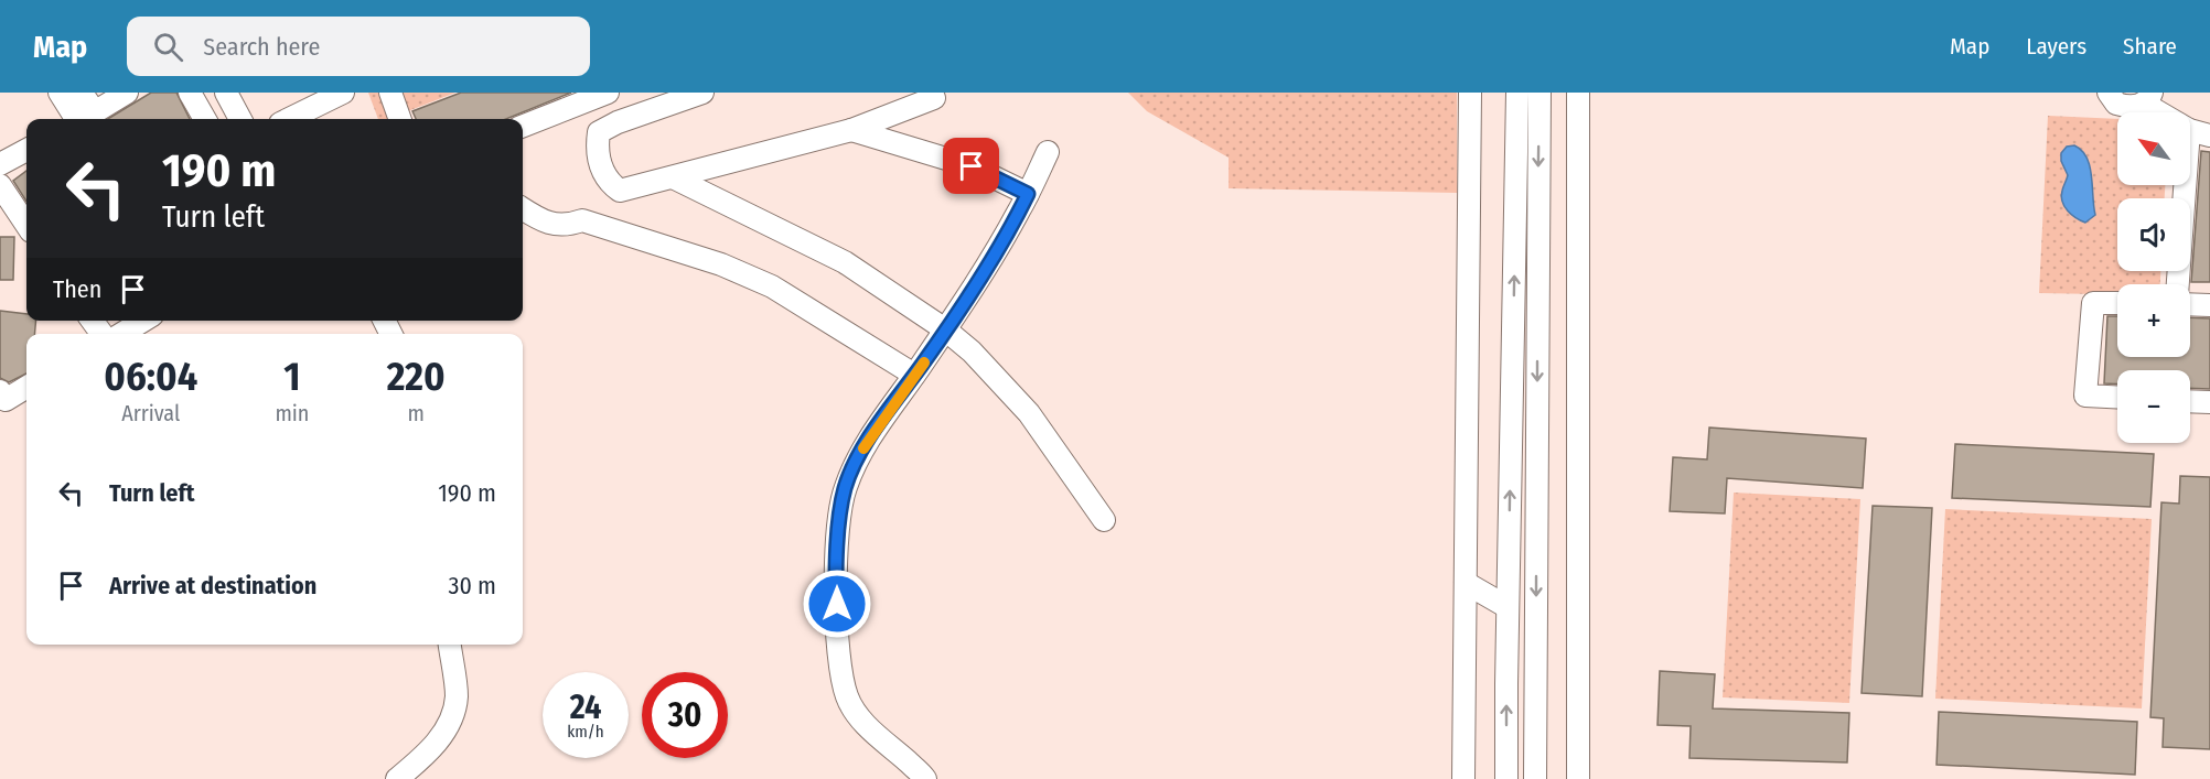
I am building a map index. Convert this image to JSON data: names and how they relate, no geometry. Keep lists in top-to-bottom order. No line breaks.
{"north":"top left","page":{"header":"Map","search":"Search here","nav":["Map","Layers","Share"],"map_buttons":["+","−"],"turn":["190 m","Turn left"],"then":"Then","eta":["06:04","Arrival","1","min","220","m"],"list":[{"name":"Turn left","value":"190 m"},{"name":"Arrive at destination","value":"30 m"}],"speed":"24 km/h","limit":"30"}}
